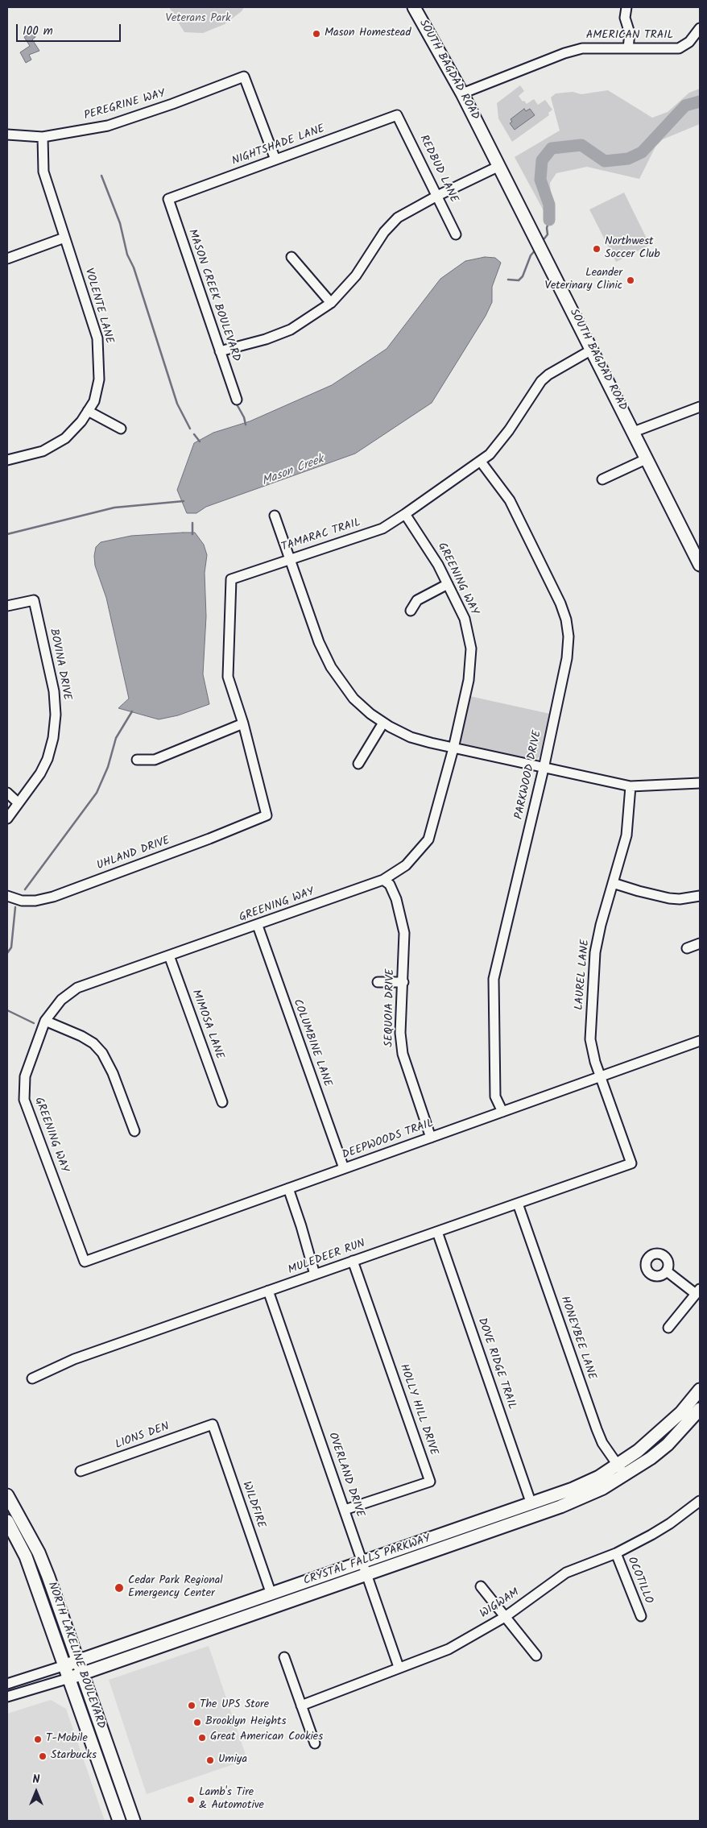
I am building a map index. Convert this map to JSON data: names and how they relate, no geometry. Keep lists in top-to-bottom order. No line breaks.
{"streets":{"main road":["SOUTH BAGDAD ROAD","CRYSTAL FALLS PARKWAY","NORTH LAKELINE BOULEVARD"],"street":["AMERICAN TRAIL","PEREGRINE WAY","NIGHTSHADE LANE","REDBUD LANE","MASON CREEK BOULEVARD","VOLENTE LANE","TAMARAC TRAIL","GREENING WAY","BOVINA DRIVE","PARKWOOD DRIVE","UHLAND DRIVE","LAUREL LANE","SEQUOIA DRIVE","MIMOSA LANE","COLUMBINE LANE","DEEPWOODS TRAIL","MULEDEER RUN","HONEYBEE LANE","DOVE RIDGE TRAIL","HOLLY HILL DRIVE","LIONS DEN","OVERLAND DRIVE","WILDFIRE","OCOTILLO","WIGWAM"]},"crossings":[["AMERICAN TRAIL","SOUTH BAGDAD ROAD"],["SOUTH BAGDAD ROAD","TAMARAC TRAIL"],["PEREGRINE WAY","NIGHTSHADE LANE"],["PEREGRINE WAY","VOLENTE LANE"],["NIGHTSHADE LANE","REDBUD LANE"],["NIGHTSHADE LANE","MASON CREEK BOULEVARD"],["TAMARAC TRAIL","GREENING WAY"],["TAMARAC TRAIL","PARKWOOD DRIVE"],["TAMARAC TRAIL","UHLAND DRIVE"],["GREENING WAY","SEQUOIA DRIVE"],["GREENING WAY","MIMOSA LANE"],["GREENING WAY","COLUMBINE LANE"],["GREENING WAY","DEEPWOODS TRAIL"],["PARKWOOD DRIVE","DEEPWOODS TRAIL"],["LAUREL LANE","DEEPWOODS TRAIL"],["LAUREL LANE","MULEDEER RUN"],["SEQUOIA DRIVE","DEEPWOODS TRAIL"],["COLUMBINE LANE","DEEPWOODS TRAIL"],["MULEDEER RUN","HONEYBEE LANE"],["MULEDEER RUN","DOVE RIDGE TRAIL"],["MULEDEER RUN","HOLLY HILL DRIVE"],["MULEDEER RUN","OVERLAND DRIVE"],["HONEYBEE LANE","CRYSTAL FALLS PARKWAY"],["DOVE RIDGE TRAIL","CRYSTAL FALLS PARKWAY"],["HOLLY HILL DRIVE","OVERLAND DRIVE"],["LIONS DEN","WILDFIRE"],["OVERLAND DRIVE","CRYSTAL FALLS PARKWAY"],["OVERLAND DRIVE","WIGWAM"],["WILDFIRE","CRYSTAL FALLS PARKWAY"],["CRYSTAL FALLS PARKWAY","NORTH LAKELINE BOULEVARD"],["OCOTILLO","WIGWAM"]],"water":["Mason Creek"],"parks":["Veterans Park"],"places":["Mason Homestead","Northwest Soccer Club","Leander Veterinary Clinic","Cedar Park Regional Emergency Center","The UPS Store","Brooklyn Heights","Great American Cookies","T-Mobile","Starbucks","Umiya","Lamb's Tire & Automotive"],"scale_bar":"100 m","north":"top"}
